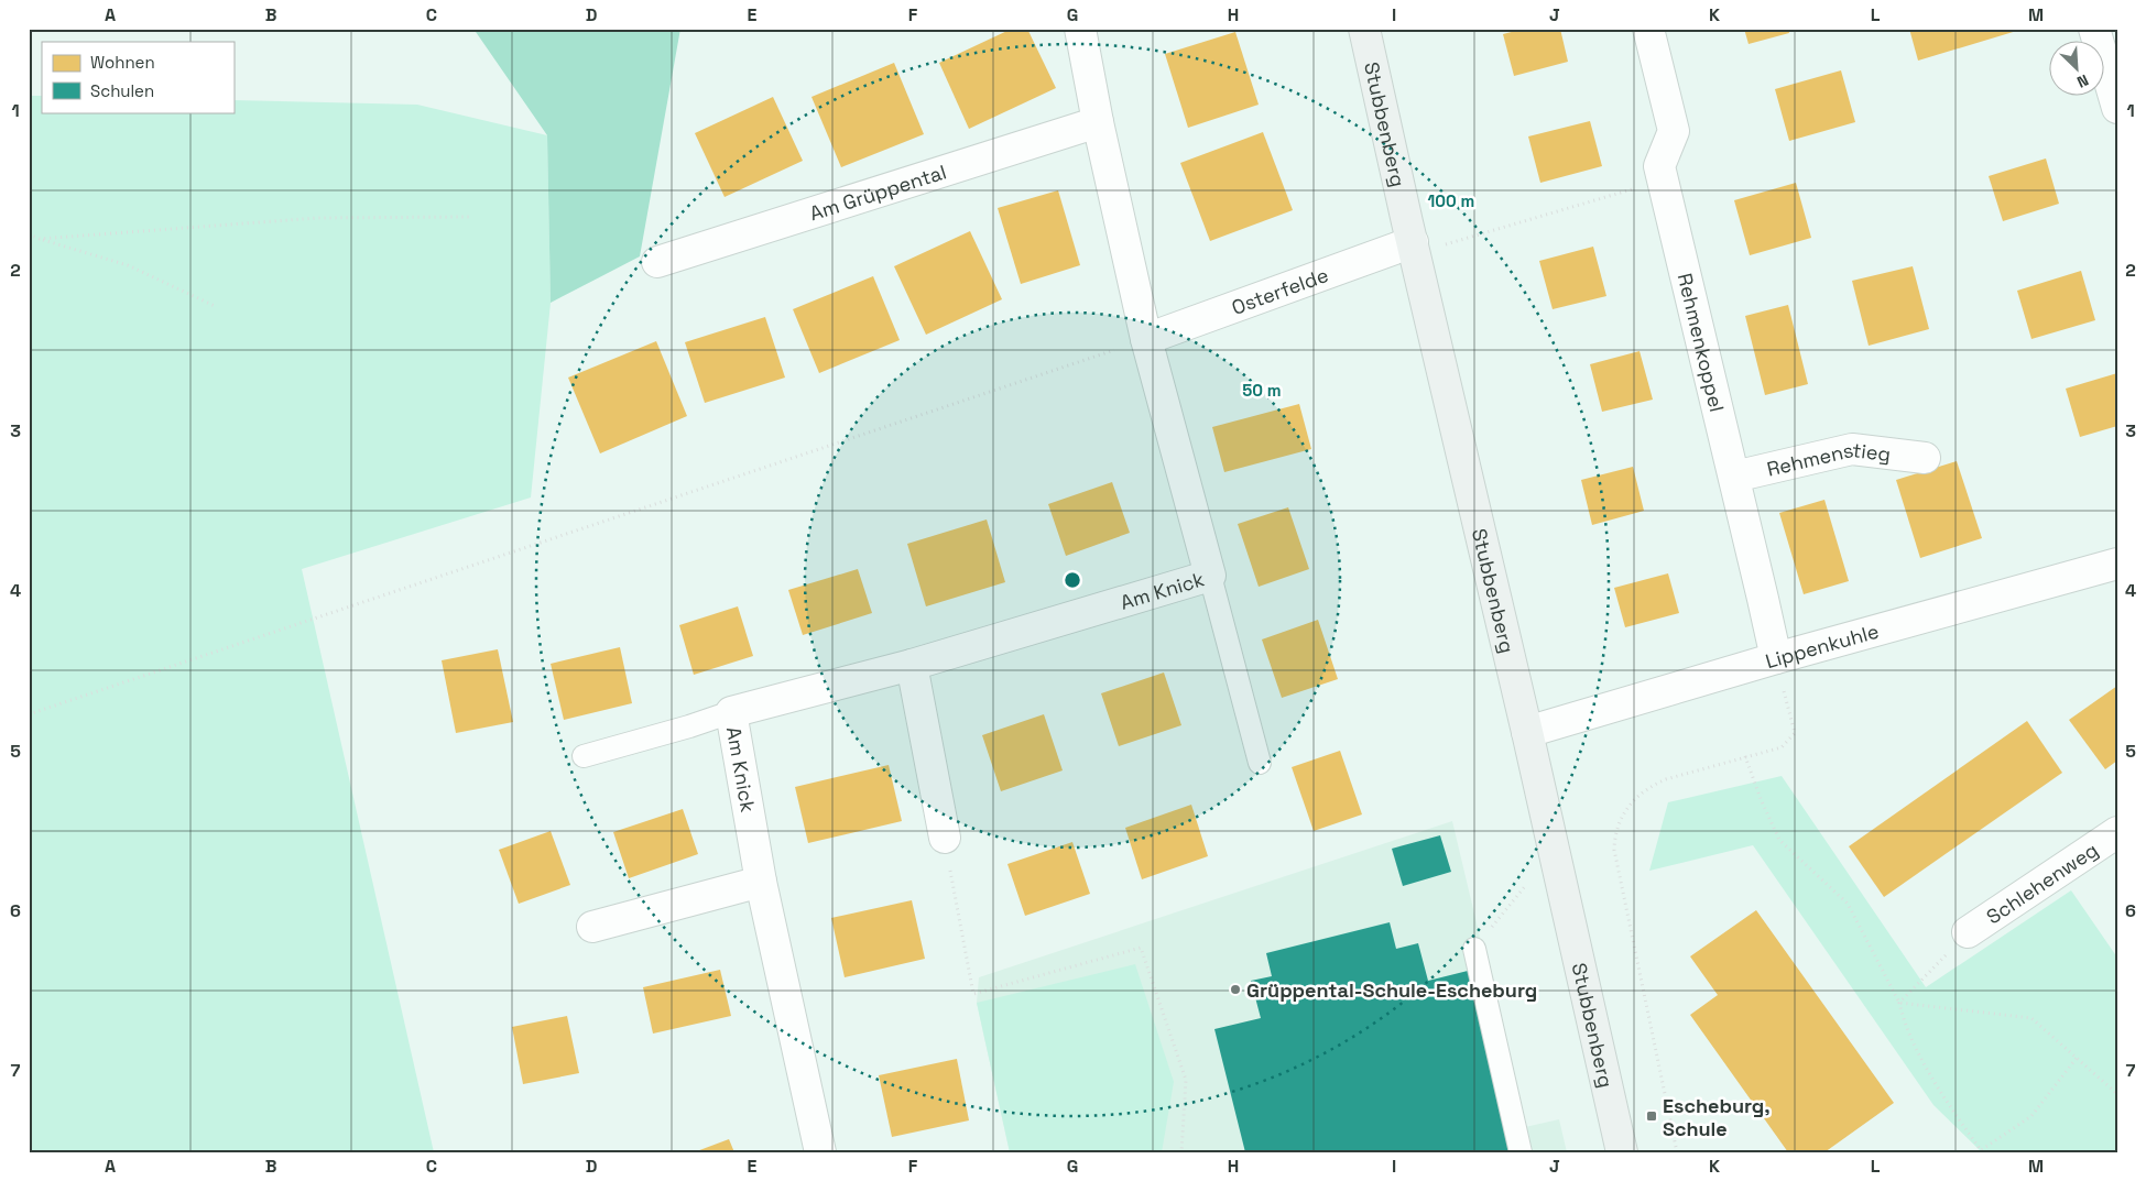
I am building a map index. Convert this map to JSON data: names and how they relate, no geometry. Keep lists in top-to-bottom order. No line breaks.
{"streets":{"main road":["Stubbenberg"],"street":["Am Grüppental","Osterfelde","Rehmenkoppel","Rehmenstieg","Am Knick","Lippenkuhle","Schlehenweg"]},"crossings":[["Stubbenberg","Osterfelde"],["Stubbenberg","Lippenkuhle"],["Osterfelde","Am Knick"],["Rehmenkoppel","Rehmenstieg"],["Rehmenkoppel","Lippenkuhle"]],"places":{"other":["Grüppental-Schule-Escheburg"],"transit":["Escheburg, Schule"]},"legend":["Wohnen","Schulen"],"north":"bottom right","grid":{"columns":["A","B","C","D","E","F","G","H","I","J","K","L","M"],"rows":["1","2","3","4","5","6","7"]},"rings":["100 m","50 m"]}
